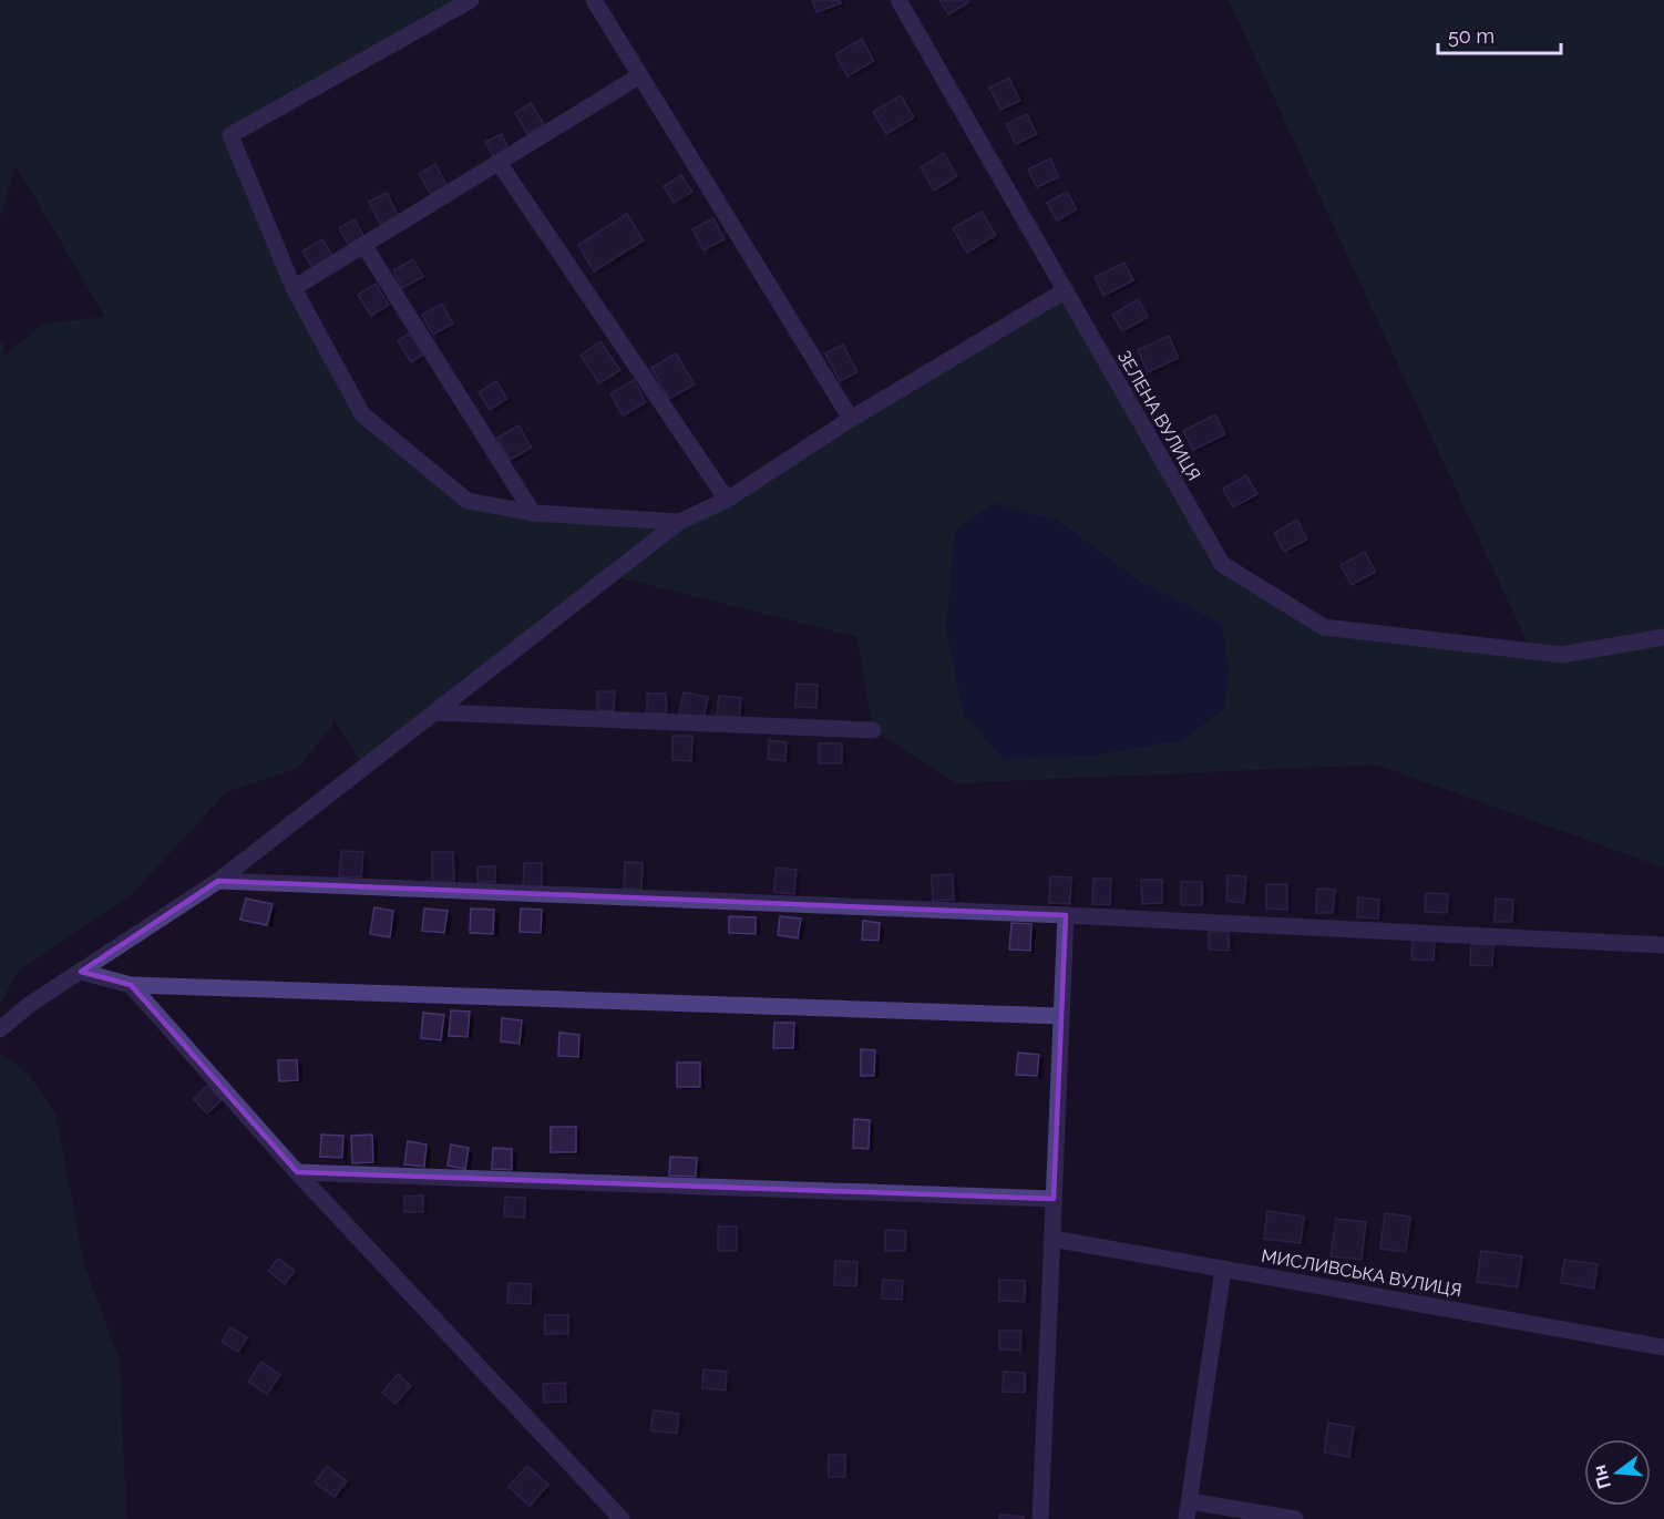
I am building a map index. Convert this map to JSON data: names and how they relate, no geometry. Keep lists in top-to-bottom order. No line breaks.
{"streets":{"street":["ЗЕЛЕНА ВУЛИЦЯ","МИСЛИВСЬКА ВУЛИЦЯ"]},"scale_bar":"50 m","north":"left"}
